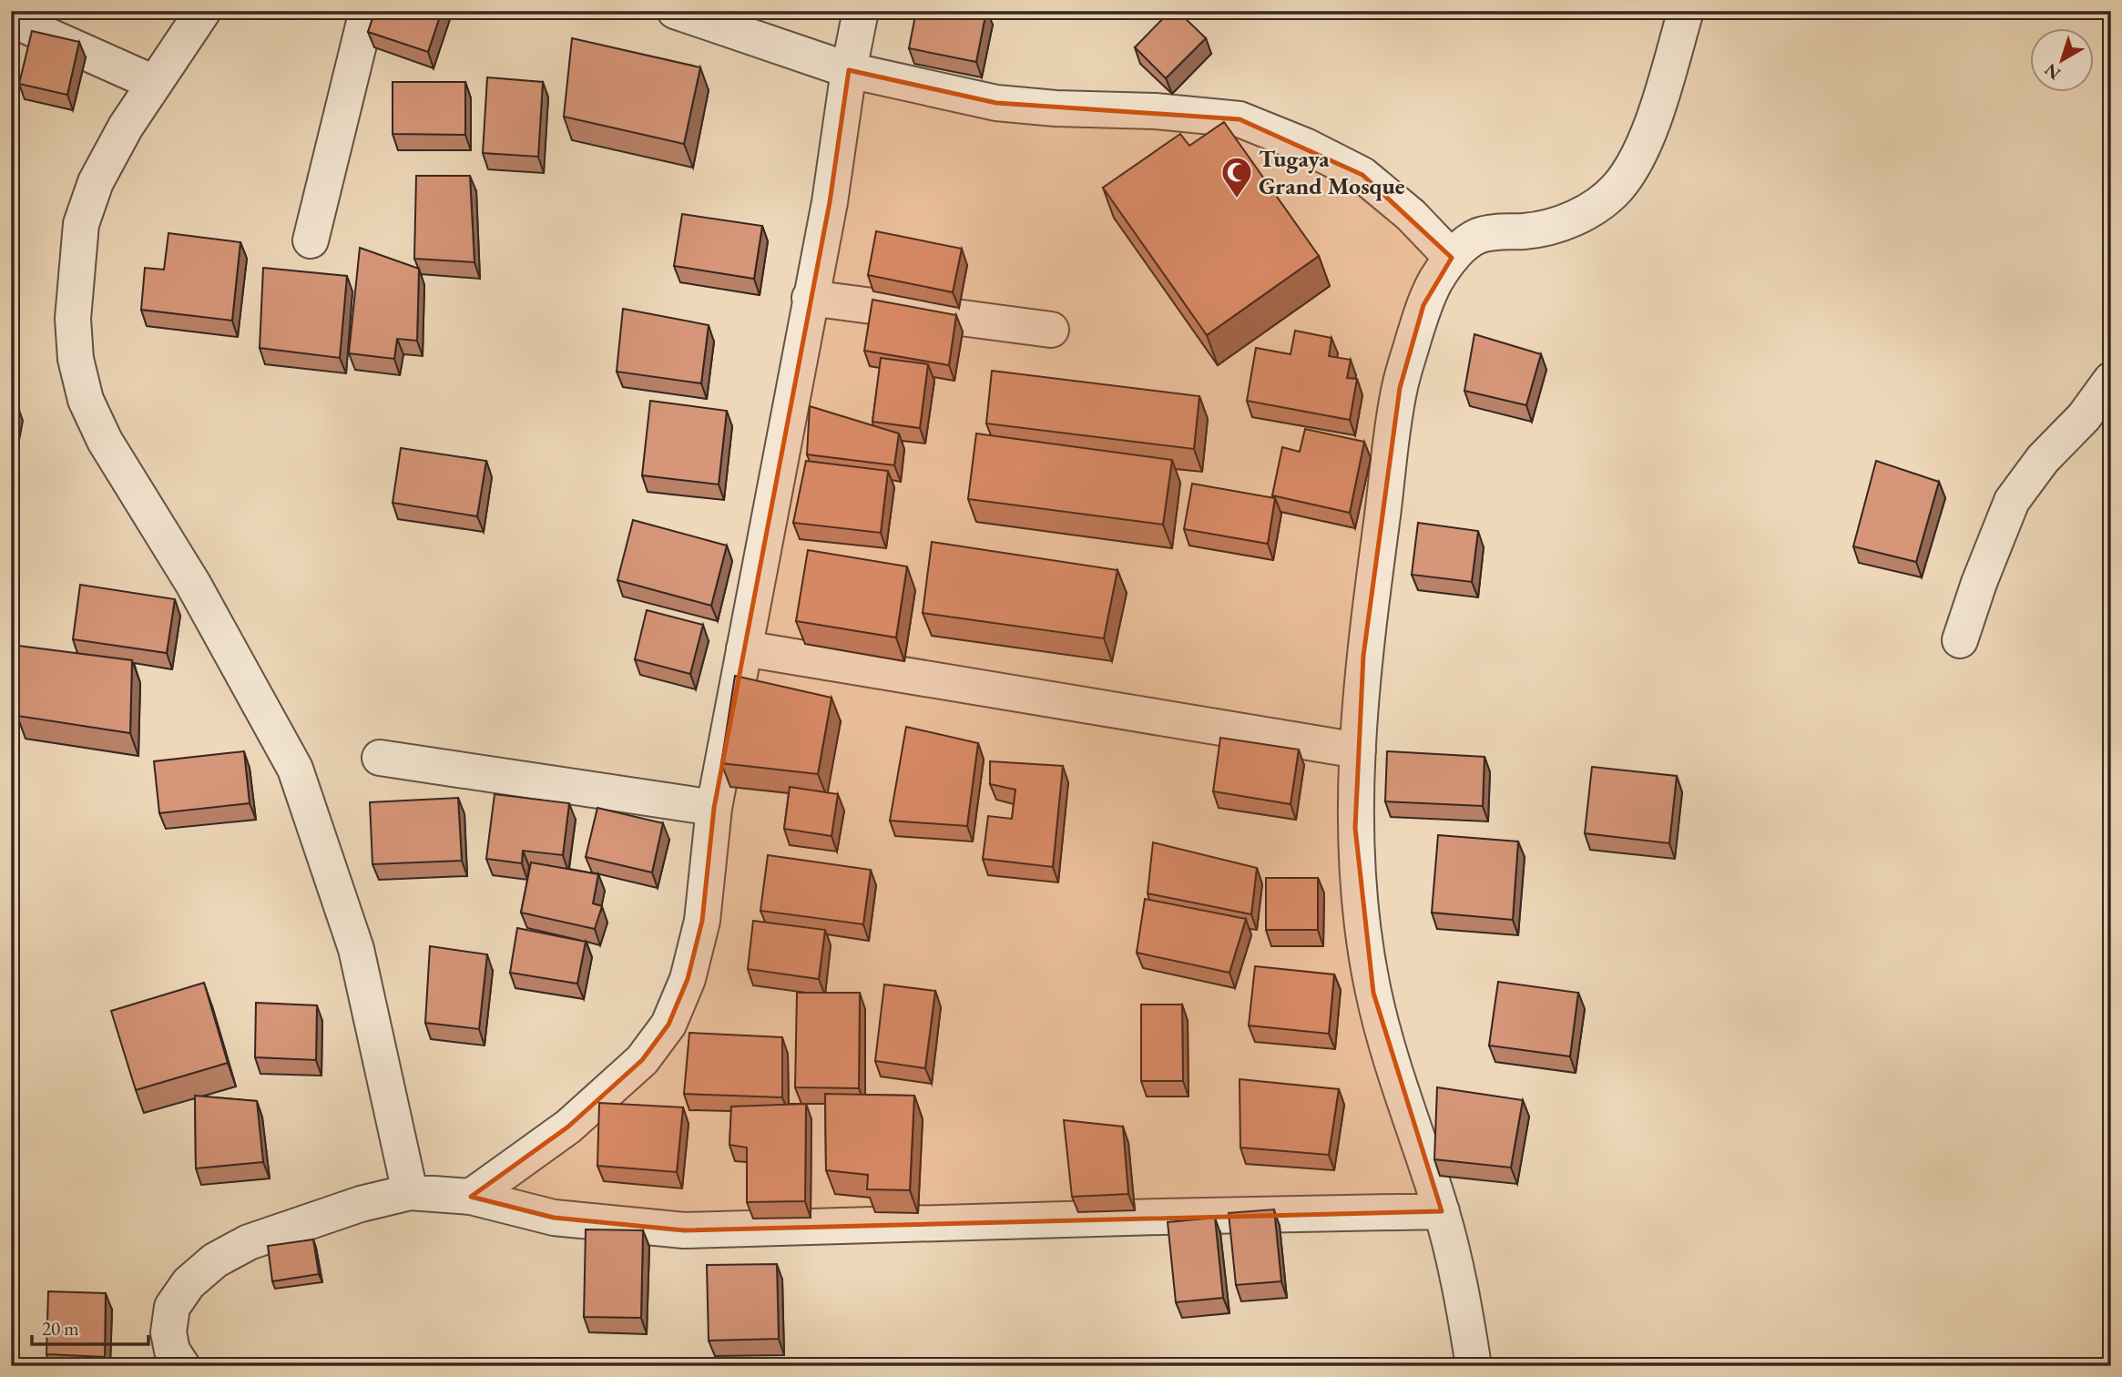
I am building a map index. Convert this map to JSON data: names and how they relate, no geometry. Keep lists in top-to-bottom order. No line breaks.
{"places":{"mosque":["Tugaya Grand Mosque"]},"scale_bar":"20 m","north":"bottom left"}
